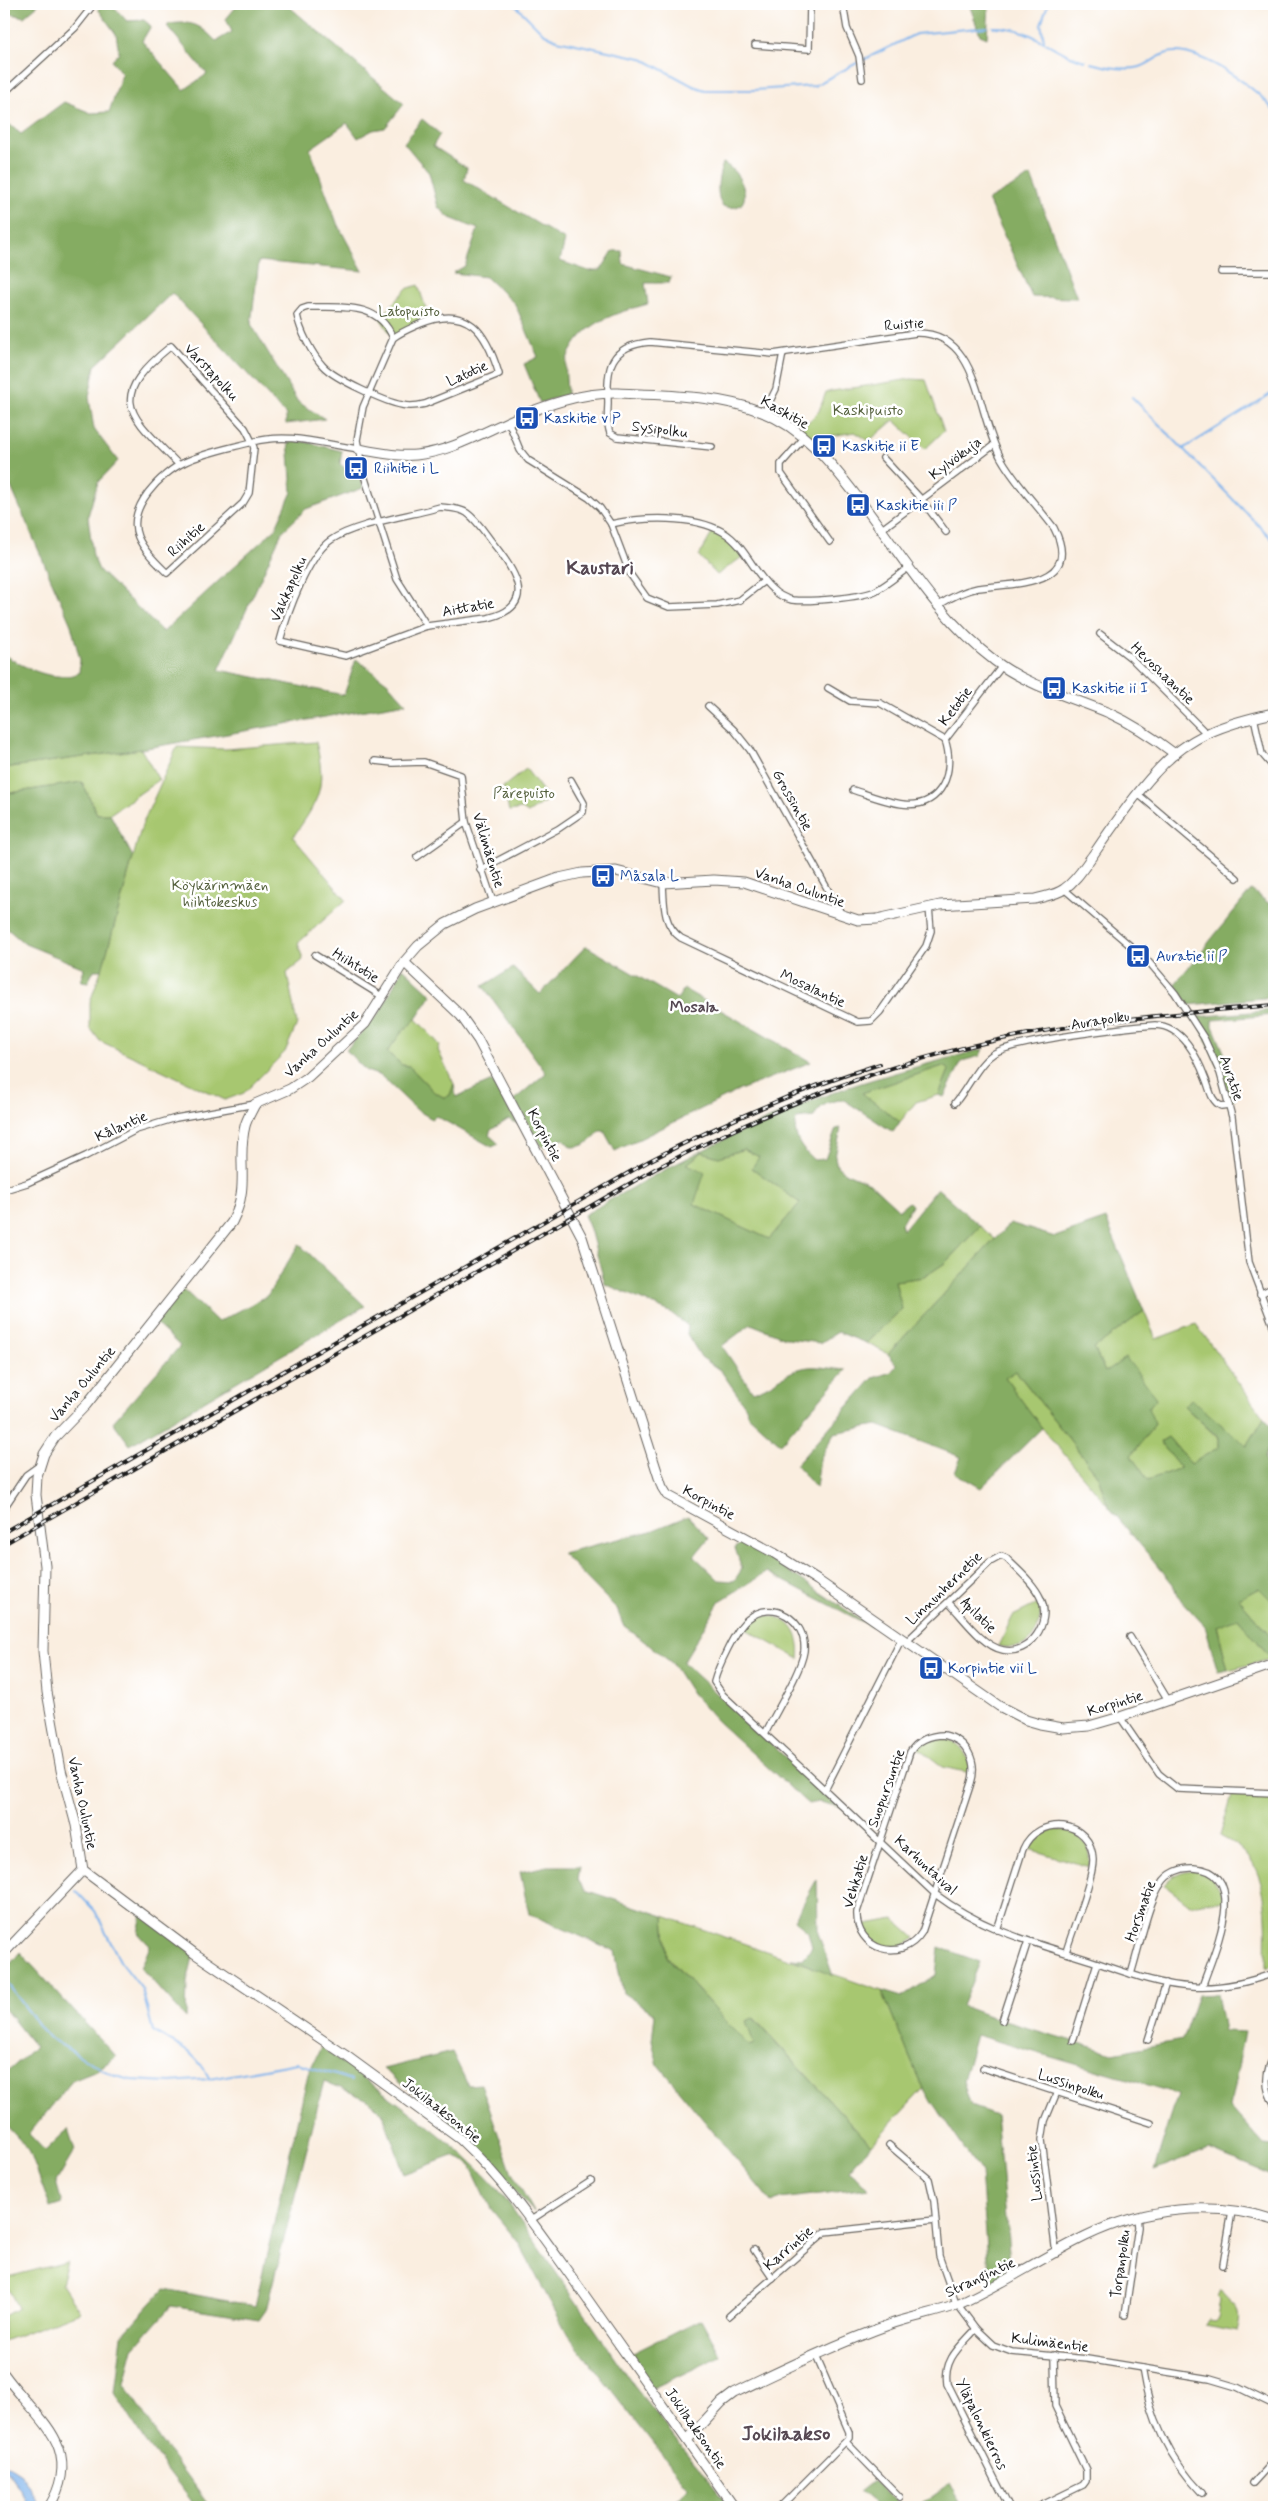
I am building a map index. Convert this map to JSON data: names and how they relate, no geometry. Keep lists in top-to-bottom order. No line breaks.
{"streets":{"street":["Ruistie","Varstapolku","Latotie","Kaskitie","Sysipolku","Kylvökuja","Riihitie","Vakkapolku","Aittatie","Hevoshaantie","Ketotie","Grossintie","Välimäentie","Vanha Ouluntie","Hiihtotie","Mosalantie","Aurapolku","Auratie","Kålantie","Korpintie","Linnunhernetie","Apilatie","Suopursuntie","Karhuntaival","Vehkatie","Horsmatie","Lussinpolku","Jokilaaksontie","Lussintie","Karrintie","Torpanpolku","Strangintie","Kulimäentie","Yläpalonkierros"]},"crossings":[["Ruistie","Kaskitie"],["Ruistie","Sysipolku"],["Ruistie","Kylvökuja"],["Varstapolku","Riihitie"],["Kaskitie","Sysipolku"],["Kaskitie","Kylvökuja"],["Kaskitie","Riihitie"],["Kaskitie","Aittatie"],["Kaskitie","Ketotie"],["Kaskitie","Vanha Ouluntie"],["Riihitie","Aittatie"],["Vakkapolku","Aittatie"],["Hevoshaantie","Vanha Ouluntie"],["Grossintie","Vanha Ouluntie"],["Välimäentie","Vanha Ouluntie"],["Vanha Ouluntie","Hiihtotie"],["Vanha Ouluntie","Mosalantie"],["Vanha Ouluntie","Auratie"],["Vanha Ouluntie","Kålantie"],["Vanha Ouluntie","Korpintie"],["Vanha Ouluntie","Jokilaaksontie"],["Aurapolku","Auratie"],["Korpintie","Linnunhernetie"],["Linnunhernetie","Apilatie"],["Suopursuntie","Karhuntaival"],["Suopursuntie","Vehkatie"],["Karhuntaival","Vehkatie"],["Karhuntaival","Horsmatie"],["Lussinpolku","Lussintie"],["Jokilaaksontie","Strangintie"],["Lussintie","Strangintie"],["Karrintie","Kulimäentie"],["Torpanpolku","Strangintie"],["Strangintie","Kulimäentie"],["Kulimäentie","Yläpalonkierros"]],"districts":["Kaustari","Mosala","Jokilaakso"],"parks":["Latopuisto","Kaskipuisto","Pärepuisto","Köykärinmäen hiihtokeskus"],"places":{"bus stop":["Kaskitie v P","Kaskitie ii E","Riihitie i L","Kaskitie iii P","Kaskitie ii I","Måsala L","Auratie ii P","Korpintie vii L"]}}
